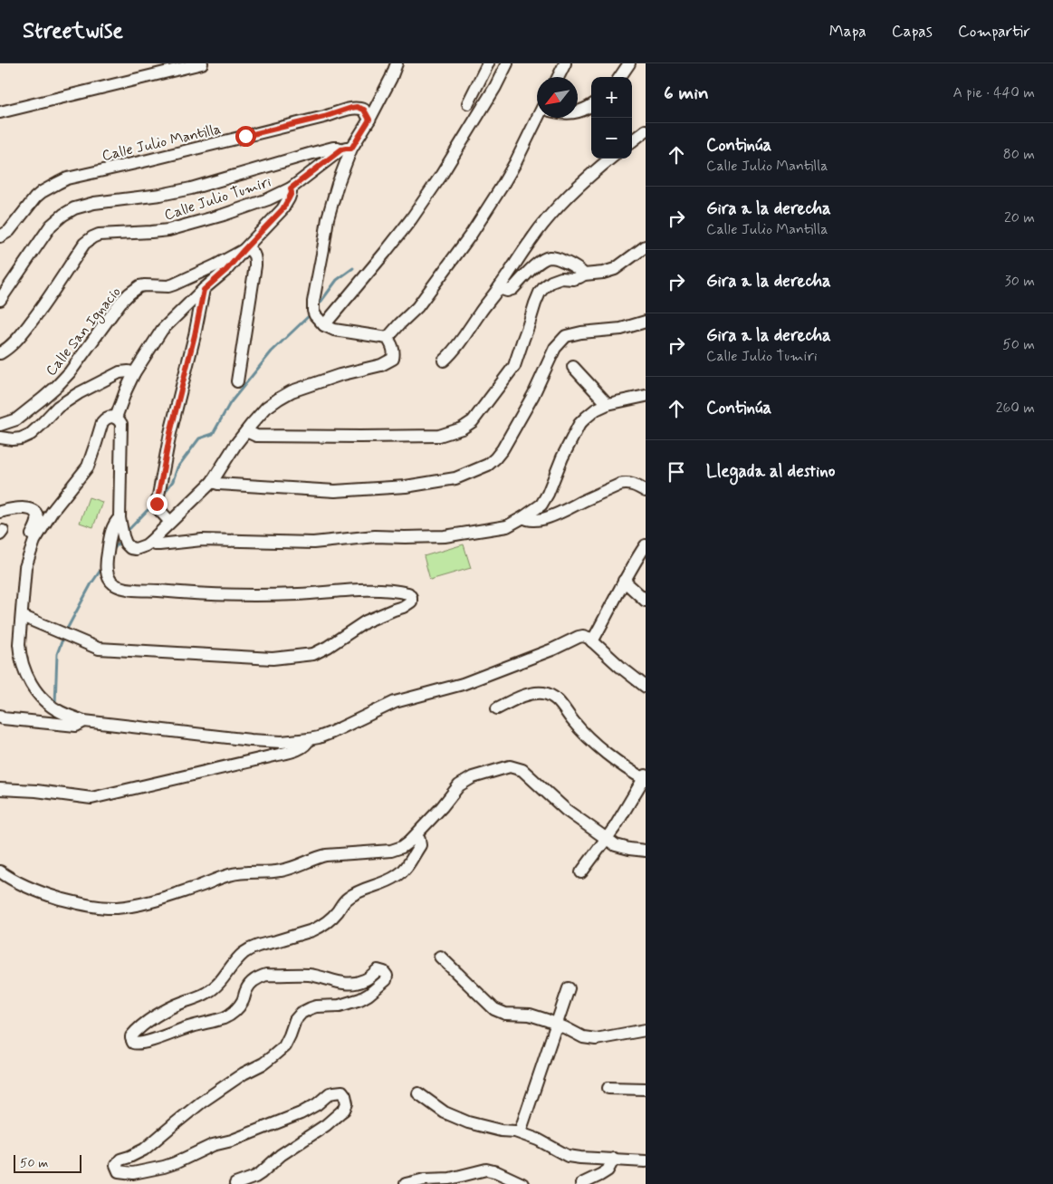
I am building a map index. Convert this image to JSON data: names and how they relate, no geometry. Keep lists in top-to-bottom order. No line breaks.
{"streets":{"street":["Calle Julio Mantilla","Calle Julio Tumiri","Calle San Ignacio"]},"scale_bar":"50 m","north":"bottom left","page":{"header":"Streetwise","nav":["Mapa","Capas","Compartir"],"heading":["6 min","A pie · 440 m"],"map_buttons":["+","−"],"list":[["Continúa","Calle Julio Mantilla","80 m"],["Gira a la derecha","Calle Julio Mantilla","20 m"],["Gira a la derecha","30 m"],["Gira a la derecha","Calle Julio Tumiri","50 m"],["Continúa","260 m"],"Llegada al destino"],"scale":"50 m"}}
